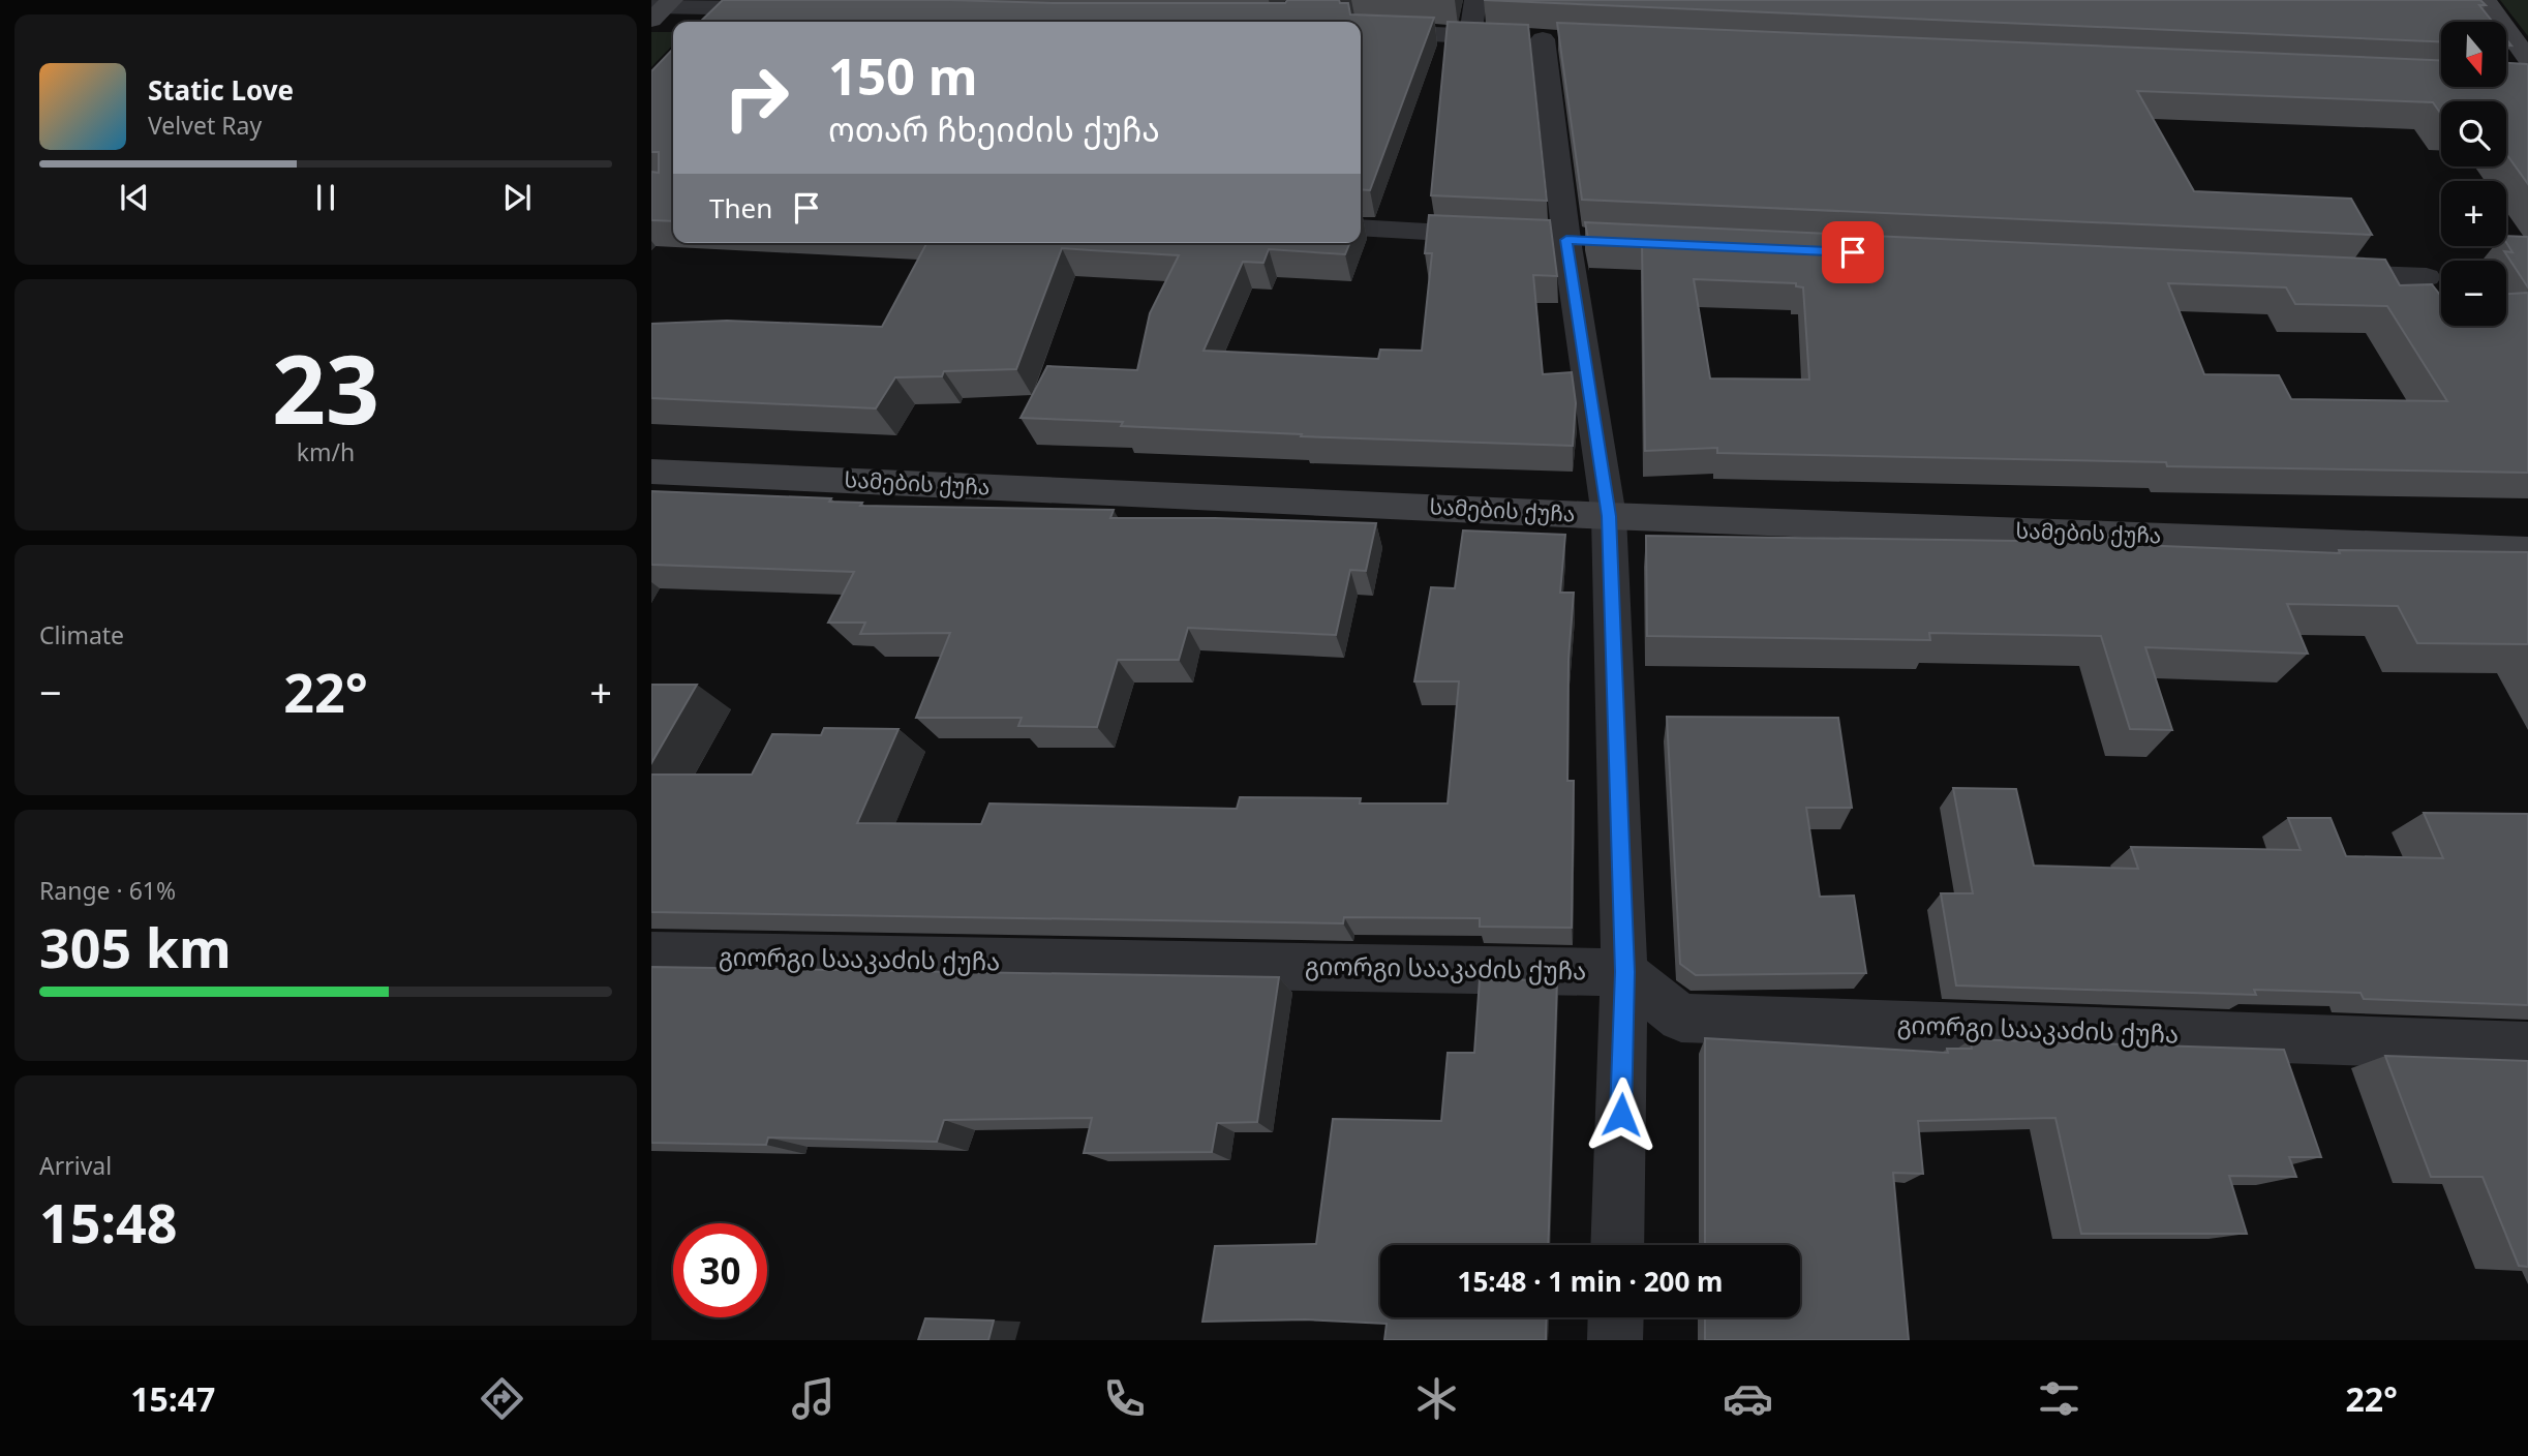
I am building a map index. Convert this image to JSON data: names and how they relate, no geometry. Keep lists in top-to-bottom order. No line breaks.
{"streets":{"street":["სამების ქუჩა","გიორგი სააკაძის ქუჩა"]},"north":"bottom","page":{"map_buttons":["+","−"],"turn":["150 m","ოთარ ჩხეიძის ქუჩა"],"song":["Static Love","Velvet Ray"],"then":"Then","tile":[["23","km/h"],"Climate",["Range · 61%","305 km"],["Arrival","15:48"]],"heat":["−","22°","+"],"limit":"30","trip":"15:48 · 1 min · 200 m","tabs":["15:47","22°"]}}
